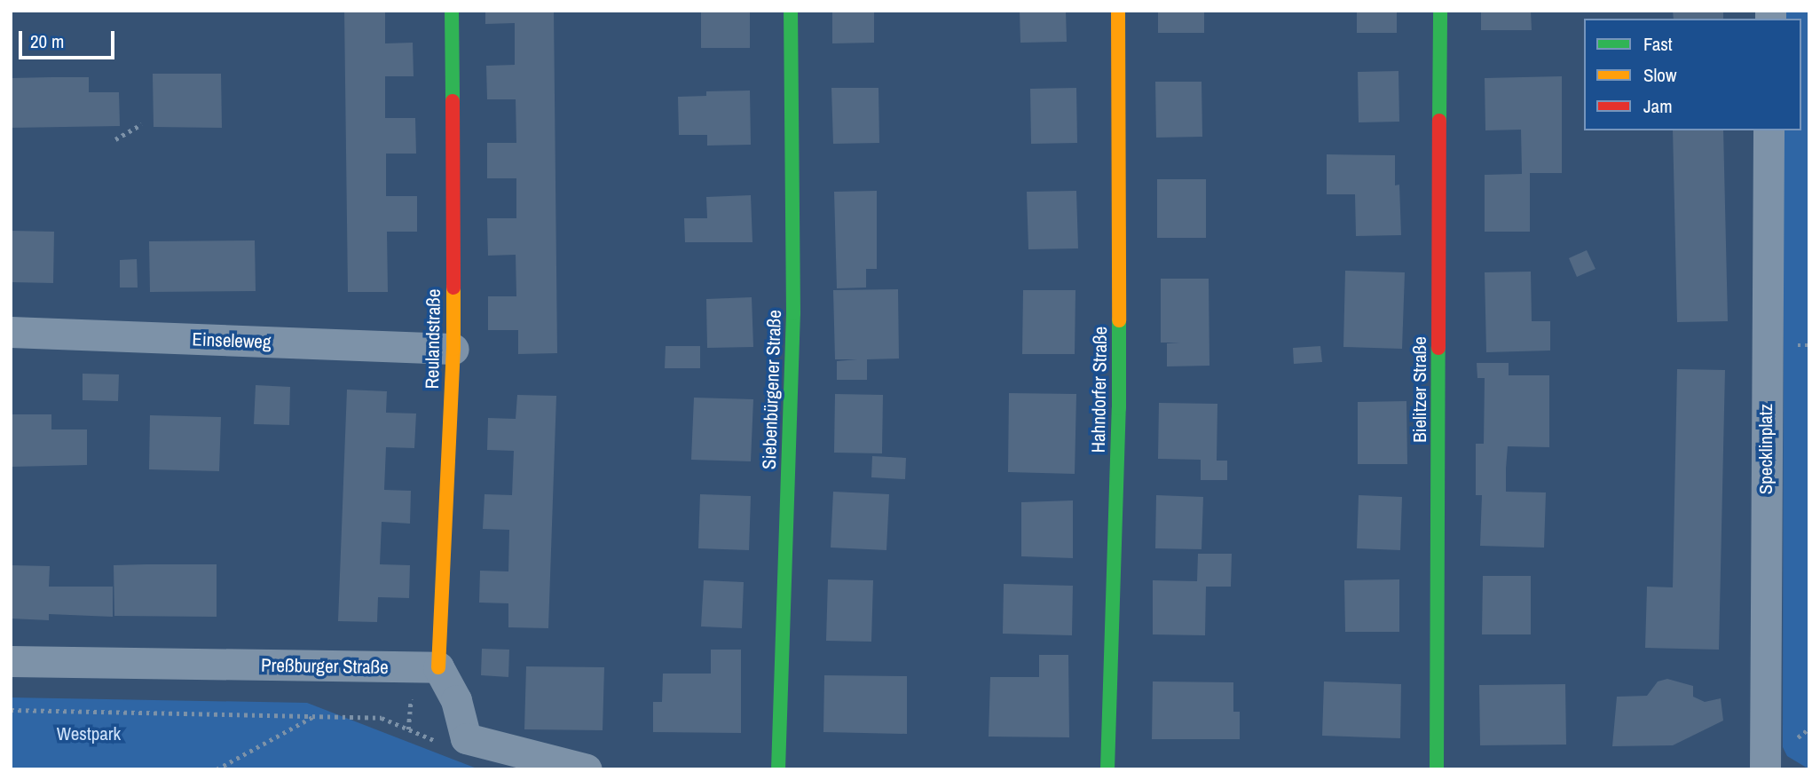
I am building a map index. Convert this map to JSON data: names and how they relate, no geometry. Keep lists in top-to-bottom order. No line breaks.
{"streets":{"street":["Reulandstraße","Einseleweg","Siebenbürgener Straße","Hahndorfer Straße","Bielitzer Straße","Specklinplatz","Preßburger Straße"]},"crossings":[["Reulandstraße","Einseleweg"],["Reulandstraße","Preßburger Straße"]],"parks":["Westpark"],"legend":["Fast","Slow","Jam"],"scale_bar":"20 m"}
